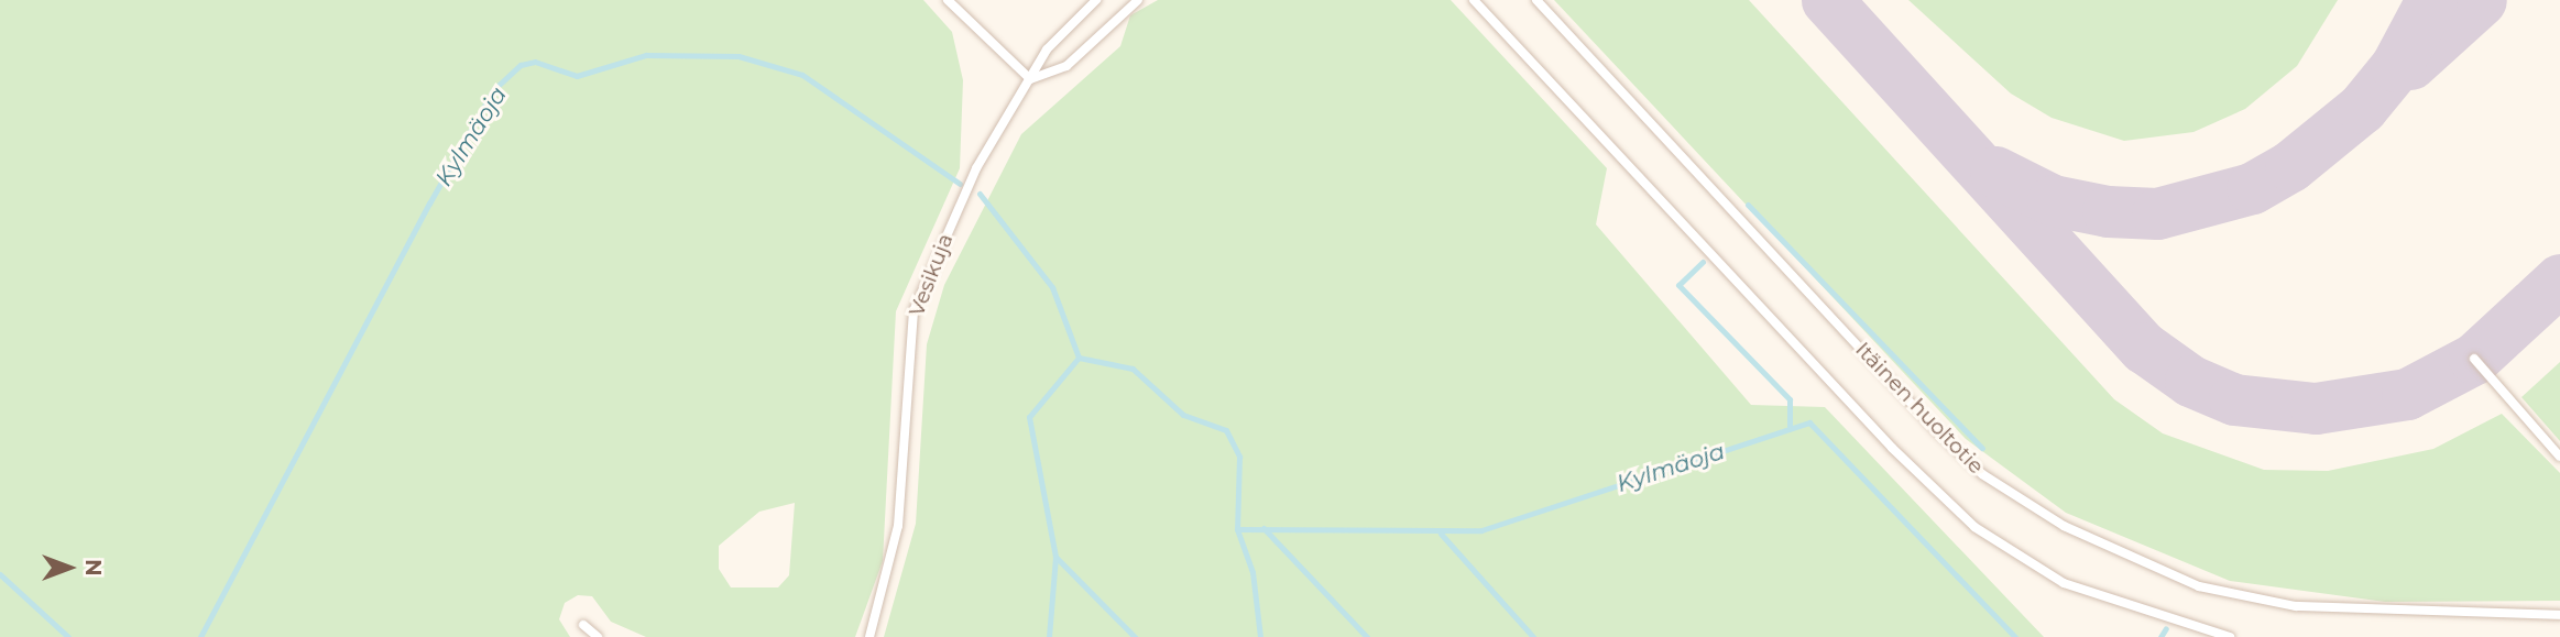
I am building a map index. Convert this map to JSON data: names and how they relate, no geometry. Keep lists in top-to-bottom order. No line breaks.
{"streets":{"lane":["Vesikuja","Itäinen huoltotie"]},"water":["Kylmäoja"],"north":"right"}
